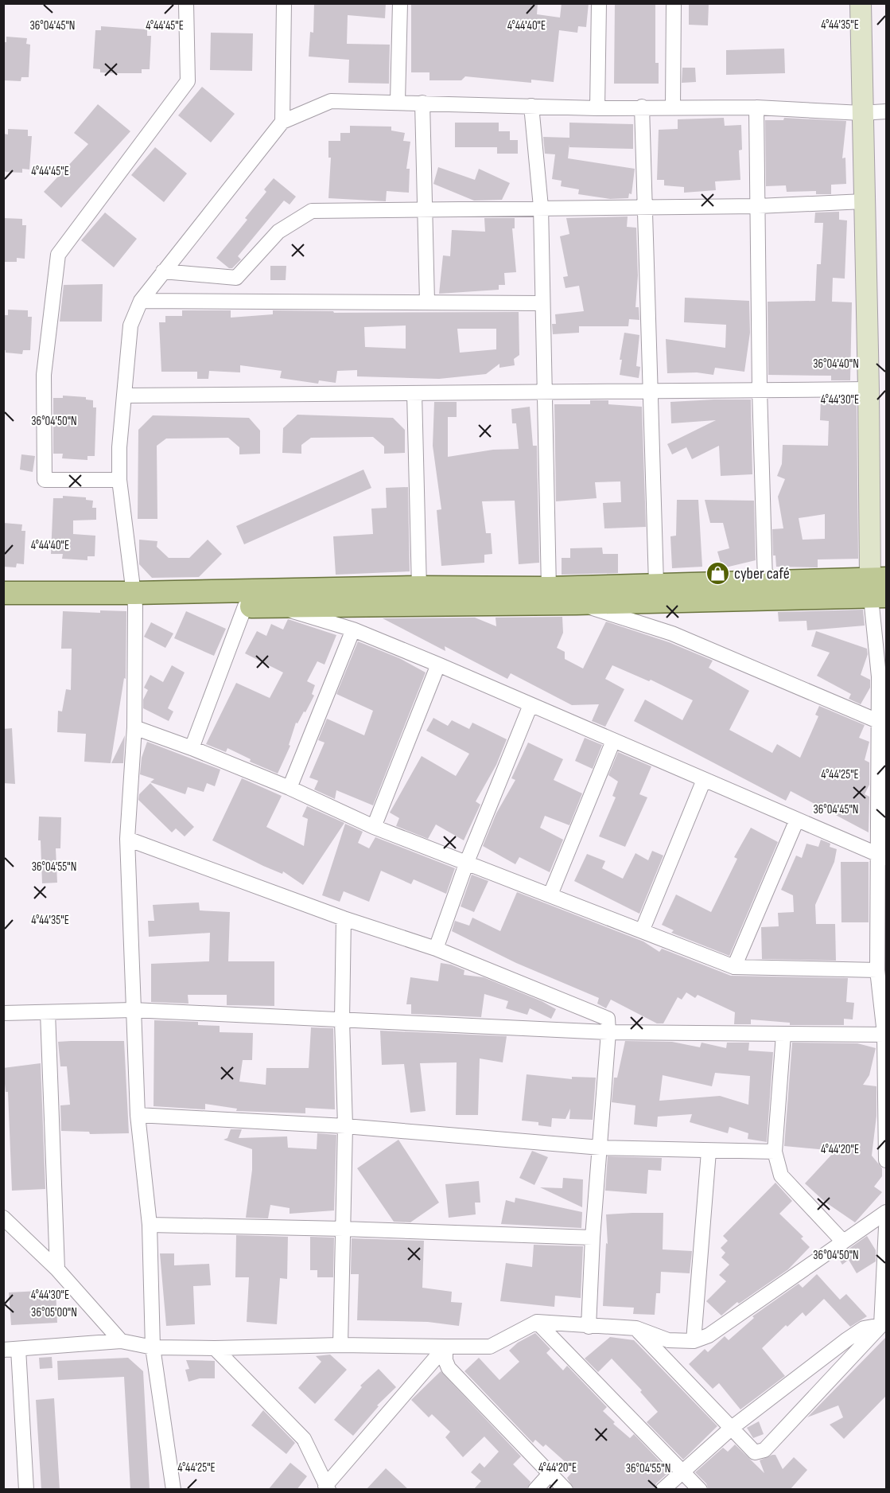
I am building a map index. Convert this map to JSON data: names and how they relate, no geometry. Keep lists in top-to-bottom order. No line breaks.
{"places":{"shop":["cyber café"]},"coordinates":["4°44'35\"E","36°04'45\"N","4°44'45\"E","4°44'40\"E","36°04'40\"N","4°44'30\"E","36°04'50\"N","4°44'25\"E","36°04'55\"N","4°44'20\"E","36°05'00\"N"]}
